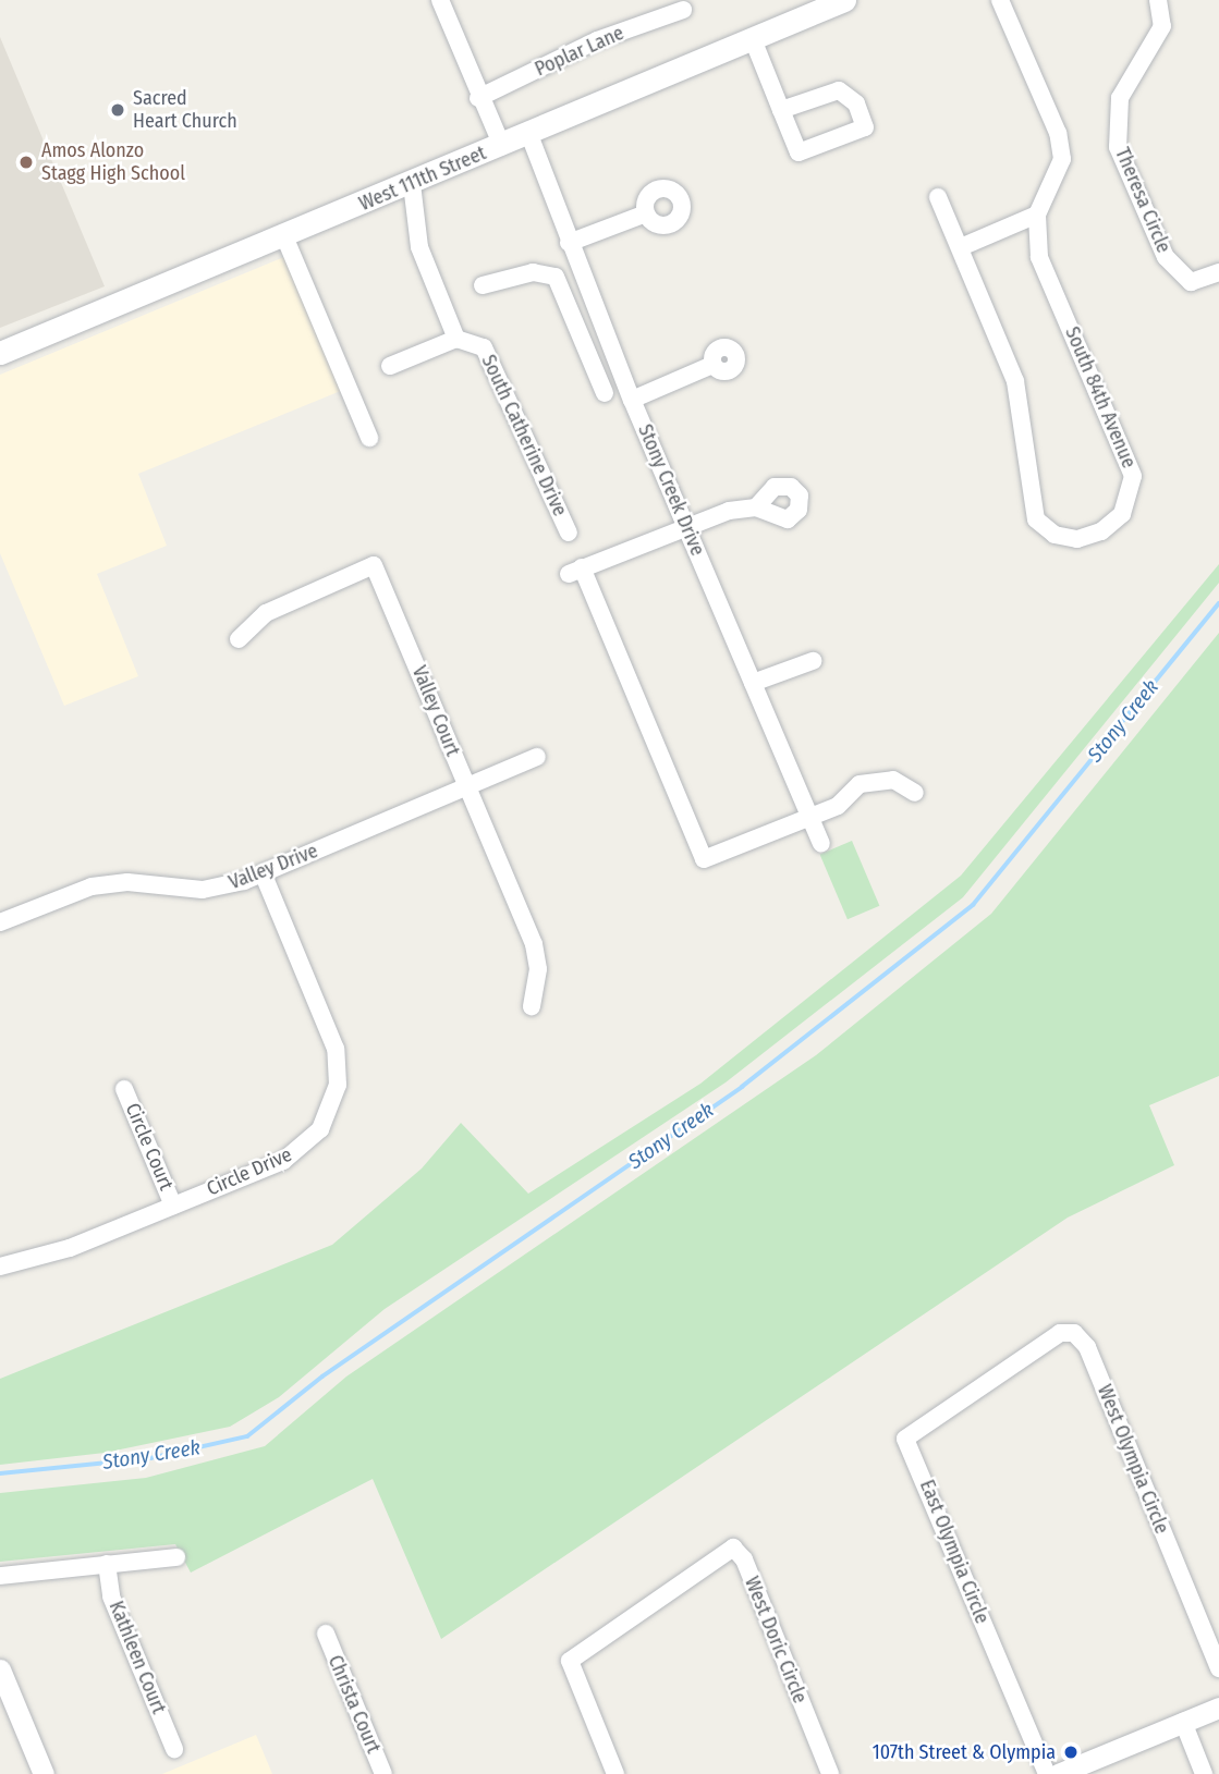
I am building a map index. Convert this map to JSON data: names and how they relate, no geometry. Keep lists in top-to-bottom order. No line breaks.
{"streets":{"main road":["West 111th Street"],"street":["Poplar Lane","Theresa Circle","South 84th Avenue","South Catherine Drive","Stony Creek Drive","Valley Court","Valley Drive","Circle Court","Circle Drive","West Olympia Circle","East Olympia Circle","West Doric Circle","Kathleen Court","Christa Court"]},"crossings":[["West 111th Street","Stony Creek Drive"],["Valley Court","Valley Drive"],["Valley Drive","Circle Drive"],["Circle Court","Circle Drive"],["West Olympia Circle","East Olympia Circle"]],"water":["Stony Creek"],"places":["Sacred Heart Church","Amos Alonzo Stagg High School","107th Street & Olympia"]}
